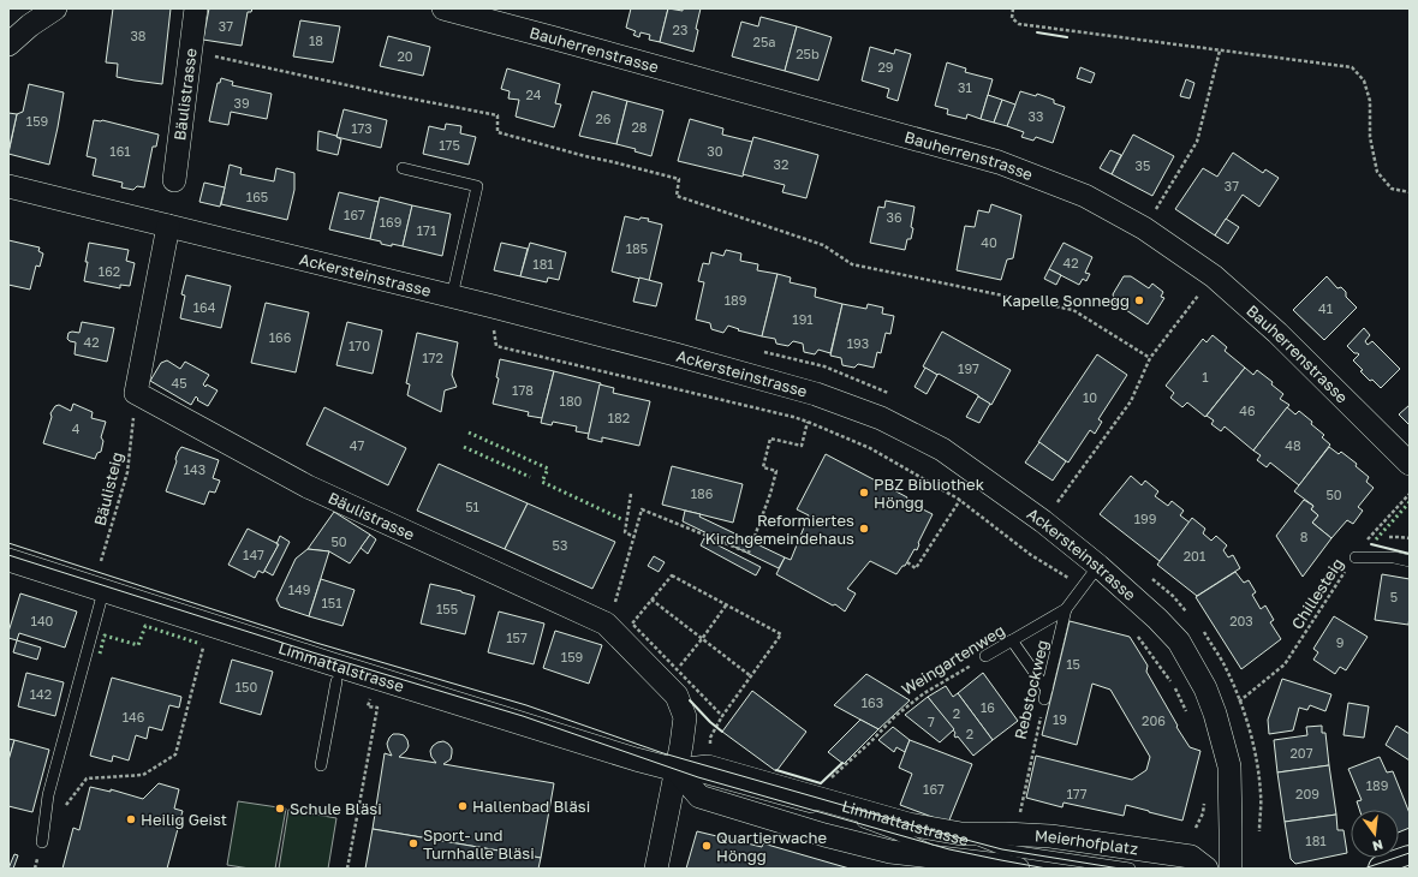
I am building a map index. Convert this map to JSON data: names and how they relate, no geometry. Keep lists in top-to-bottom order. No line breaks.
{"streets":{"street":["Bauherrenstrasse","Bäulistrasse","Ackersteinstrasse","Limmattalstrasse","Meierhofplatz"],"lane":["Weingartenweg","Rebstockweg"],"path":["Bäulisteig","Chillesteig"]},"crossings":[["Bäulistrasse","Bäulisteig"],["Bäulistrasse","Limmattalstrasse"],["Ackersteinstrasse","Rebstockweg"],["Weingartenweg","Rebstockweg"],["Limmattalstrasse","Meierhofplatz"]],"places":["Kapelle Sonnegg","PBZ Bibliothek Höngg","Reformiertes Kirchgemeindehaus","Hallenbad Bläsi","Schule Bläsi","Heilig Geist","Sport- und Turnhalle Bläsi","Quartierwache Höngg"],"house_numbers":["37","23","38","18","25a","25b","20","29","31","24","39","33","26","159","28","173","175","161","30","32","35","37","165","167","36","169","171","40","185","42","181","162","189","164","41","191","166","42","193","170","172","197","1","45","178","10","180","46","182","4","47","48","143","186","50","51","199","8","50","53","147","201","149","5","151","155","140","203","157","9","159","15","150","142","163","16","2","146","19","206","7","2","207","189","167","177","209","181"],"north":"bottom"}
